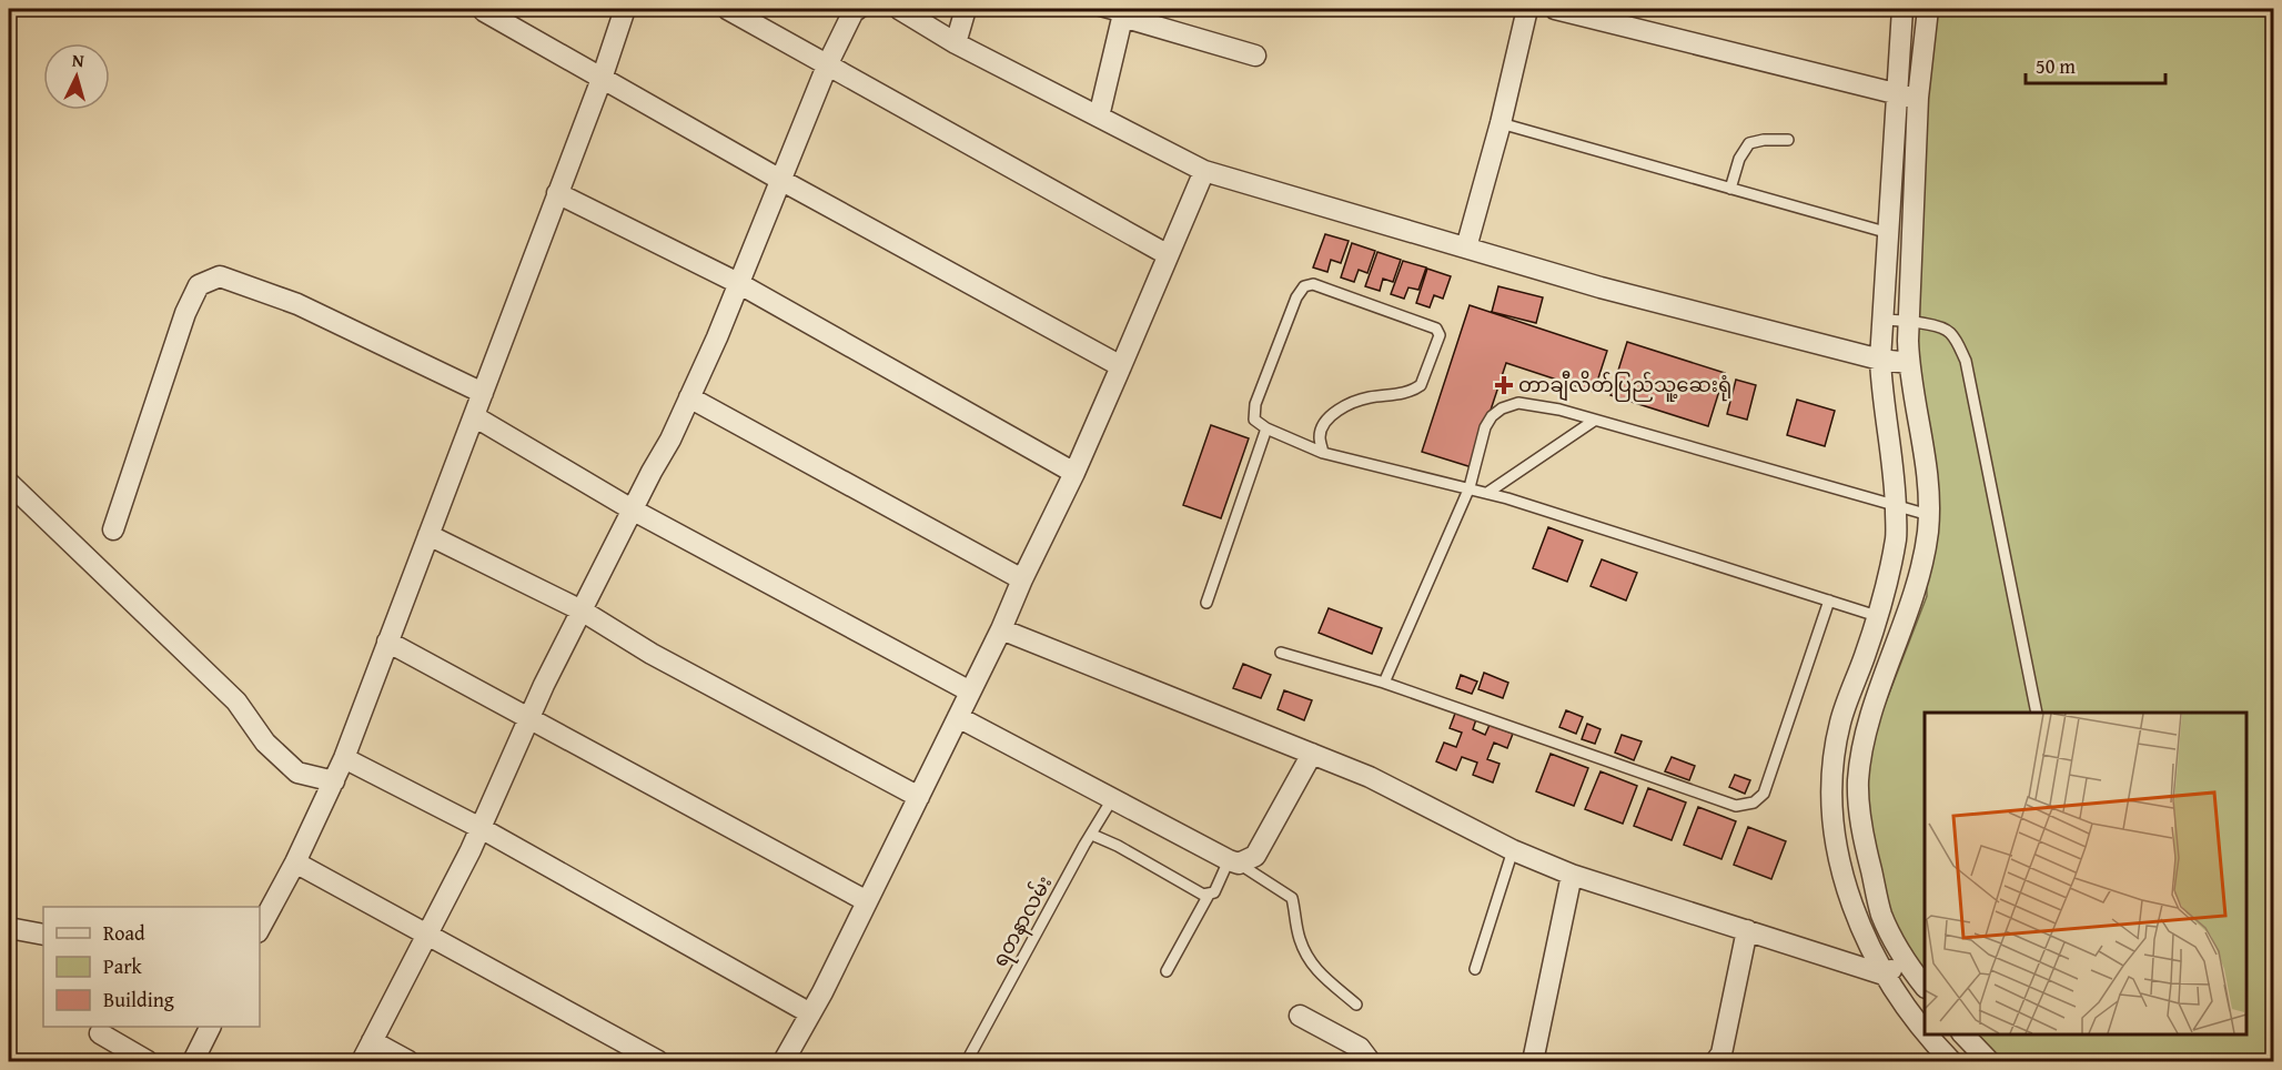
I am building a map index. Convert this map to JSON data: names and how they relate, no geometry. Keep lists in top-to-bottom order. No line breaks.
{"streets":{"lane":["ရတနာလမ်း"]},"places":{"health":["တာချီလိတ်ပြည်သူ့ဆေးရုံ"]},"legend":["Road","Park","Building"],"scale_bar":"50 m","north":"top"}
